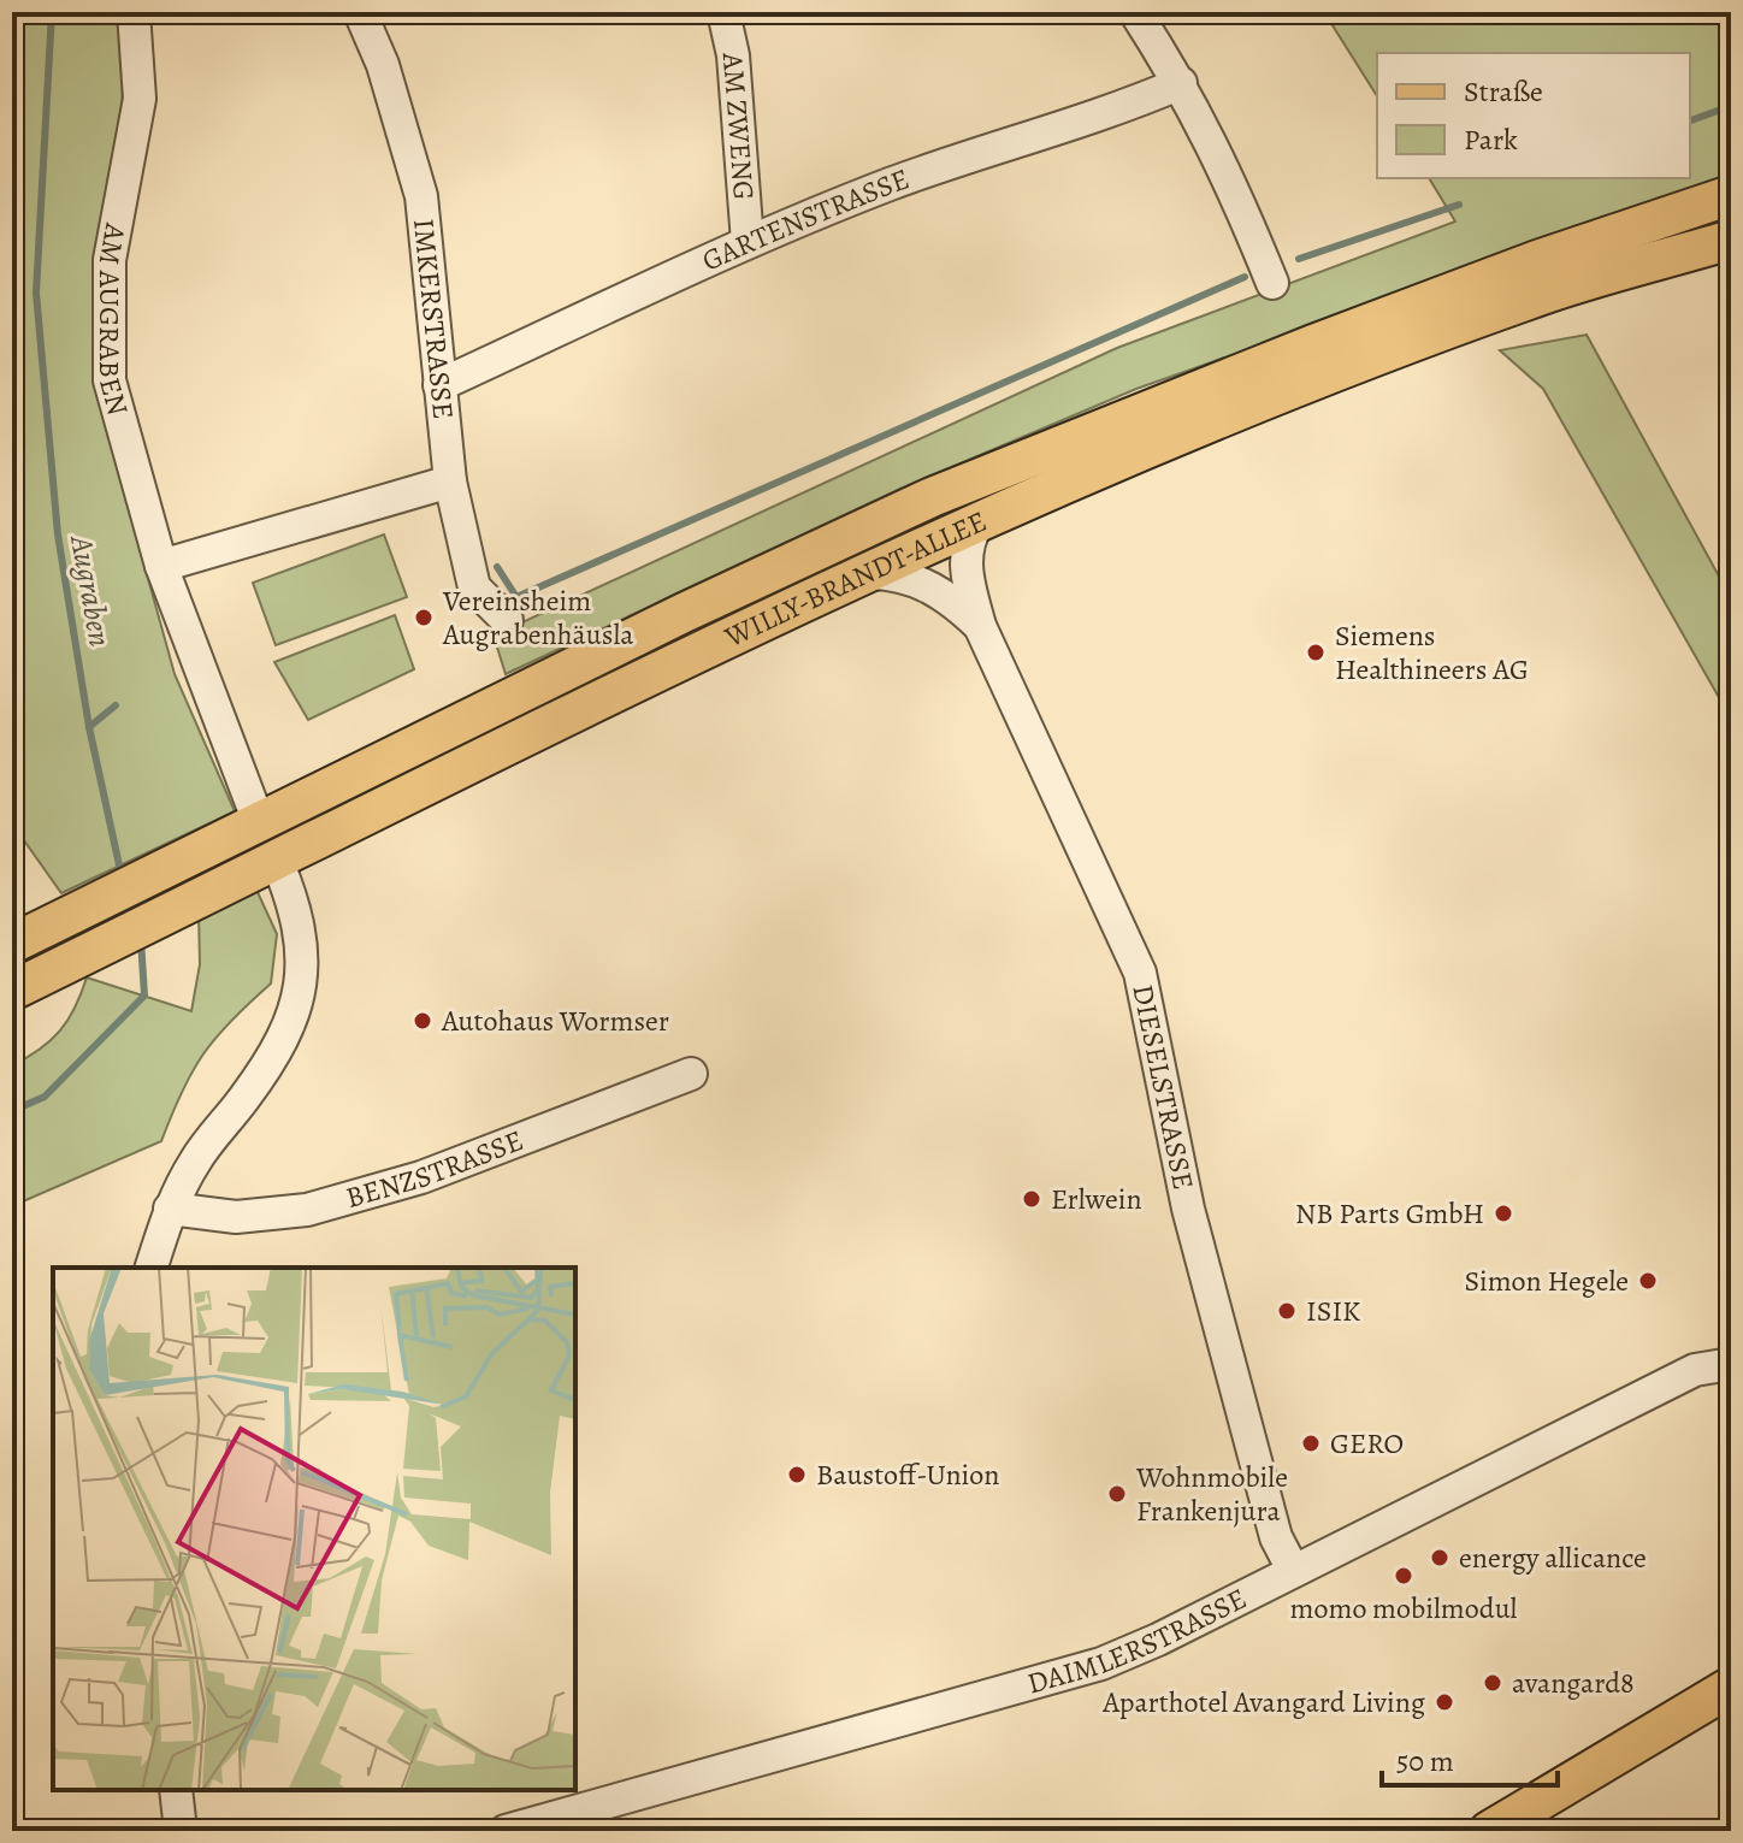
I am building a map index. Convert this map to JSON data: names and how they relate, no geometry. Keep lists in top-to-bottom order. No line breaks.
{"streets":{"main road":["WILLY-BRANDT-ALLEE"],"street":["AM ZWENG","GARTENSTRASSE","IMKERSTRASSE","AM AUGRABEN","DIESELSTRASSE","BENZSTRASSE","DAIMLERSTRASSE"]},"crossings":[["AM ZWENG","GARTENSTRASSE"],["GARTENSTRASSE","IMKERSTRASSE"],["AM AUGRABEN","WILLY-BRANDT-ALLEE"],["WILLY-BRANDT-ALLEE","DIESELSTRASSE"],["DIESELSTRASSE","DAIMLERSTRASSE"]],"water":["Augraben"],"places":["Vereinsheim Augrabenhäusla","Siemens Healthineers AG","Autohaus Wormser","Erlwein","NB Parts GmbH","Simon Hegele","ISIK","GERO","Baustoff-Union","Wohnmobile Frankenjura","energy allicance","momo mobilmodul","avangard8","Aparthotel Avangard Living"],"legend":["Straße","Park"],"scale_bar":"50 m"}
